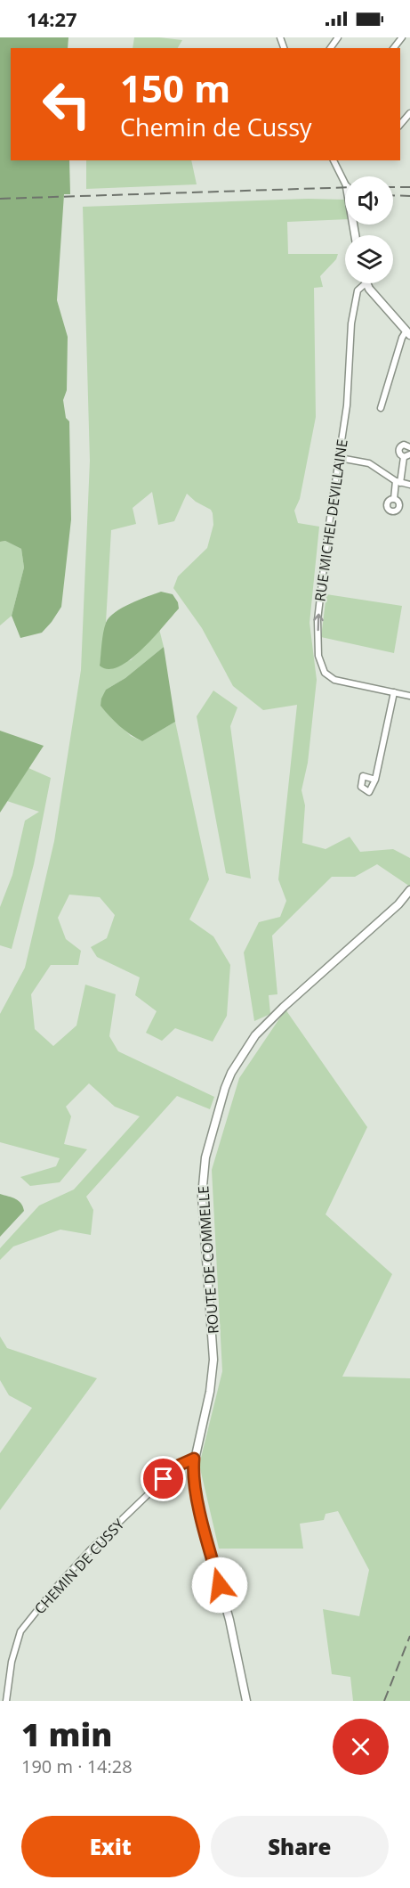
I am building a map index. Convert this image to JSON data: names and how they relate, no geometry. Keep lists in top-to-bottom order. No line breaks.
{"streets":{"street":["RUE MICHEL DEVILLAINE","ROUTE DE COMMELLE","CHEMIN DE CUSSY"]},"crossings":[["ROUTE DE COMMELLE","CHEMIN DE CUSSY"]],"one_way":["RUE MICHEL DEVILLAINE"],"page":{"status":"14:27","turn":["150 m","Chemin de Cussy"],"heading":["1 min","190 m · 14:28"],"buttons":["Exit","Share"]}}
